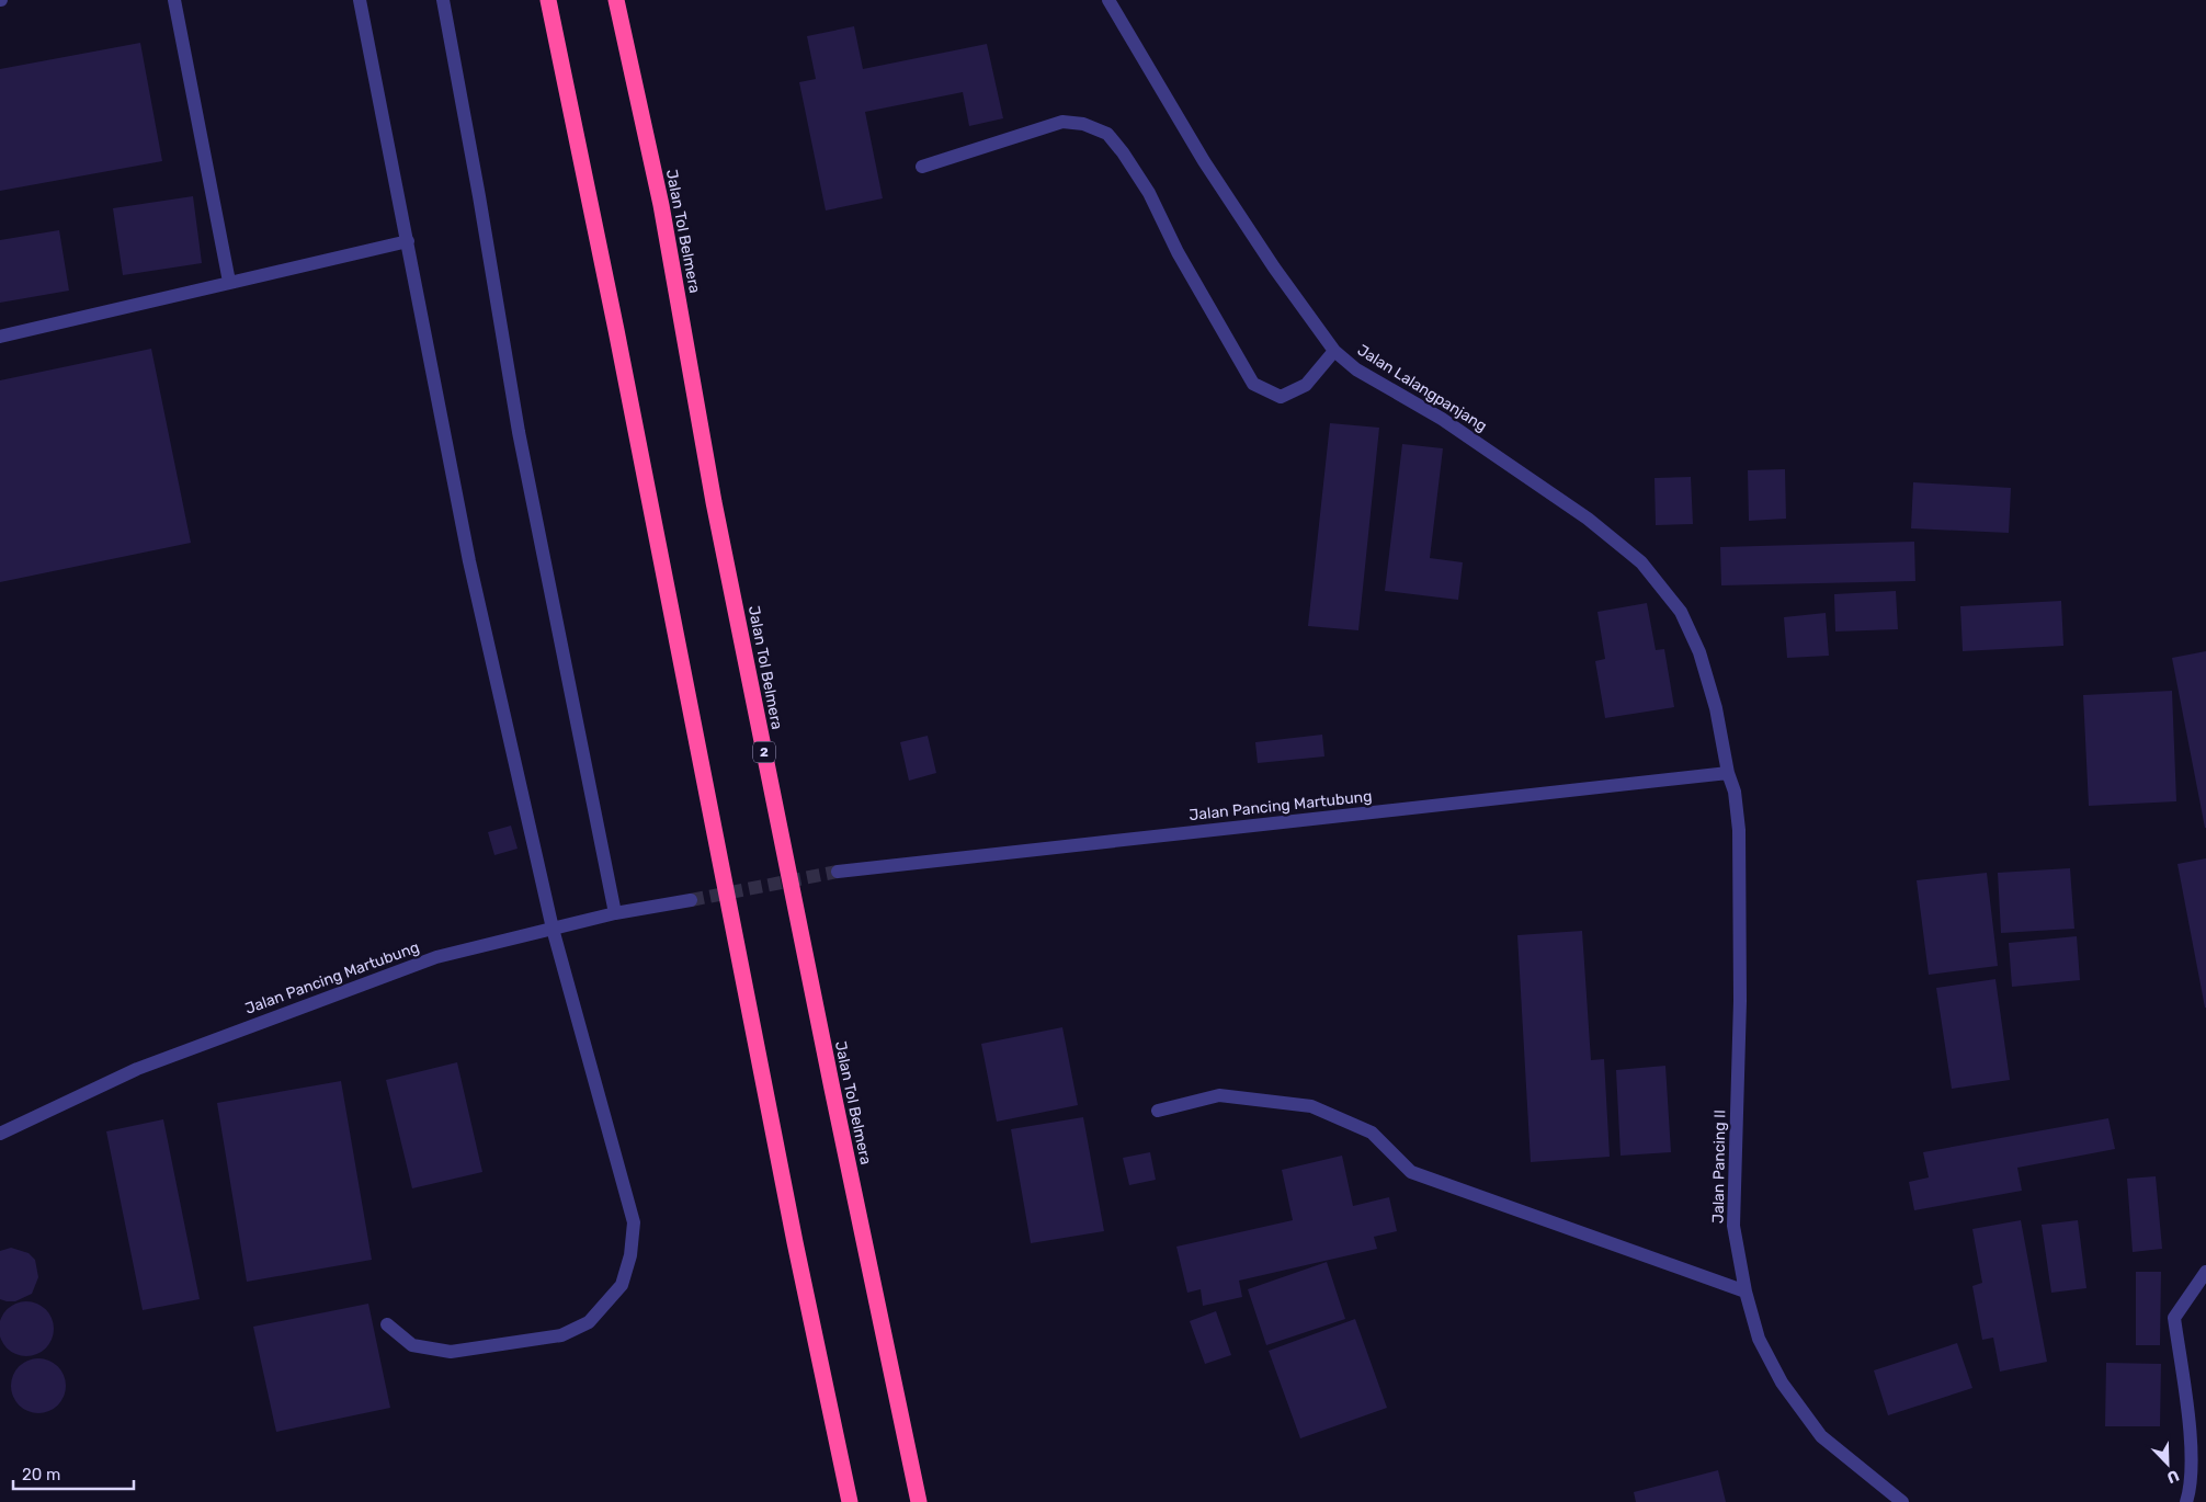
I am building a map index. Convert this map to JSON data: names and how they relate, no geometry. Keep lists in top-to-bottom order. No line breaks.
{"streets":{"highway":["Jalan Tol Belmera","2"],"street":["Jalan Lalangpanjang","Jalan Pancing Martubung","Jalan Pancing II"]},"crossings":[["Jalan Lalangpanjang","Jalan Pancing Martubung"],["Jalan Lalangpanjang","Jalan Pancing II"],["Jalan Pancing Martubung","Jalan Pancing II"]],"scale_bar":"20 m","north":"bottom right"}
